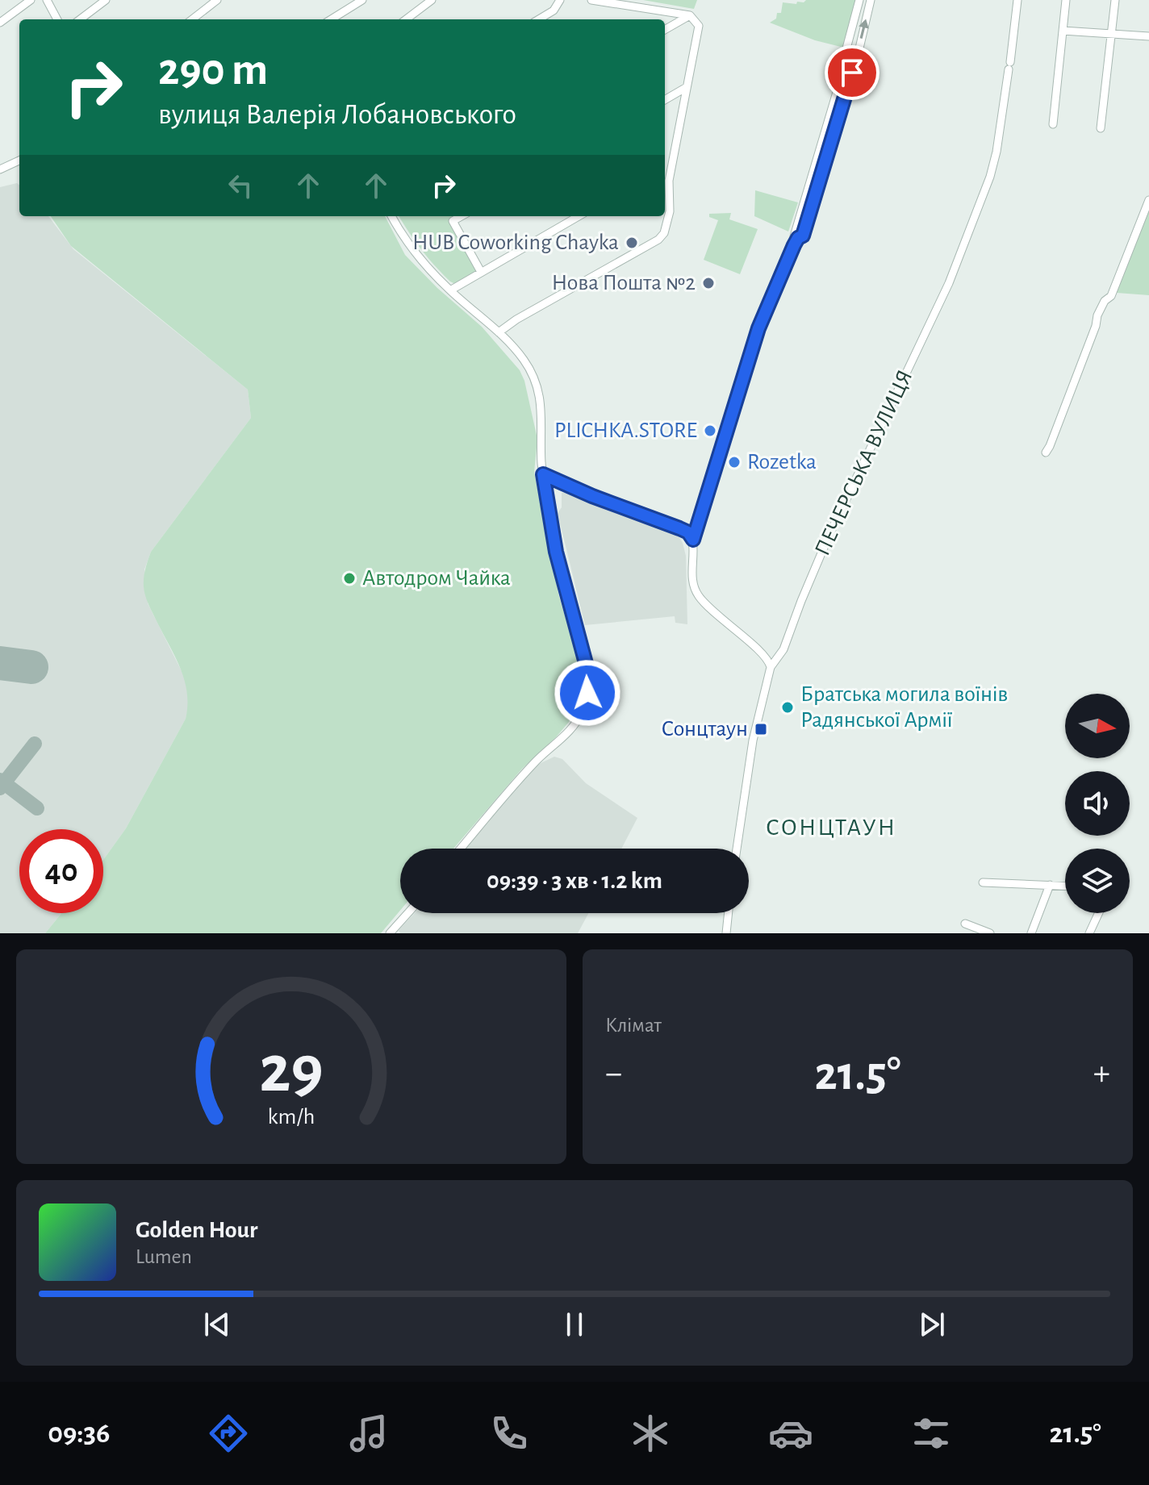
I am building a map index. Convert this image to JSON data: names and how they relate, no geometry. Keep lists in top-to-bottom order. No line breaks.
{"streets":{"street":["ПЕЧЕРСЬКА ВУЛИЦЯ"]},"districts":["СОНЦТАУН"],"places":{"other":["HUB Coworking Chayka","Нова Пошта №2","PLICHKA.STORE","Rozetka","Автодром Чайка","Братська могила воїнів Радянської Армії"],"transit":["Сонцтаун"]},"north":"right","page":{"turn":["290 m","вулиця Валерія Лобановського"],"limit":"40","trip":"09:39 · 3 хв · 1.2 km","tile":"Клімат","heat":["−","21.5°","+"],"song":["Golden Hour","Lumen"],"tabs":["09:36","21.5°"],"gauge":["29","km/h"]}}
